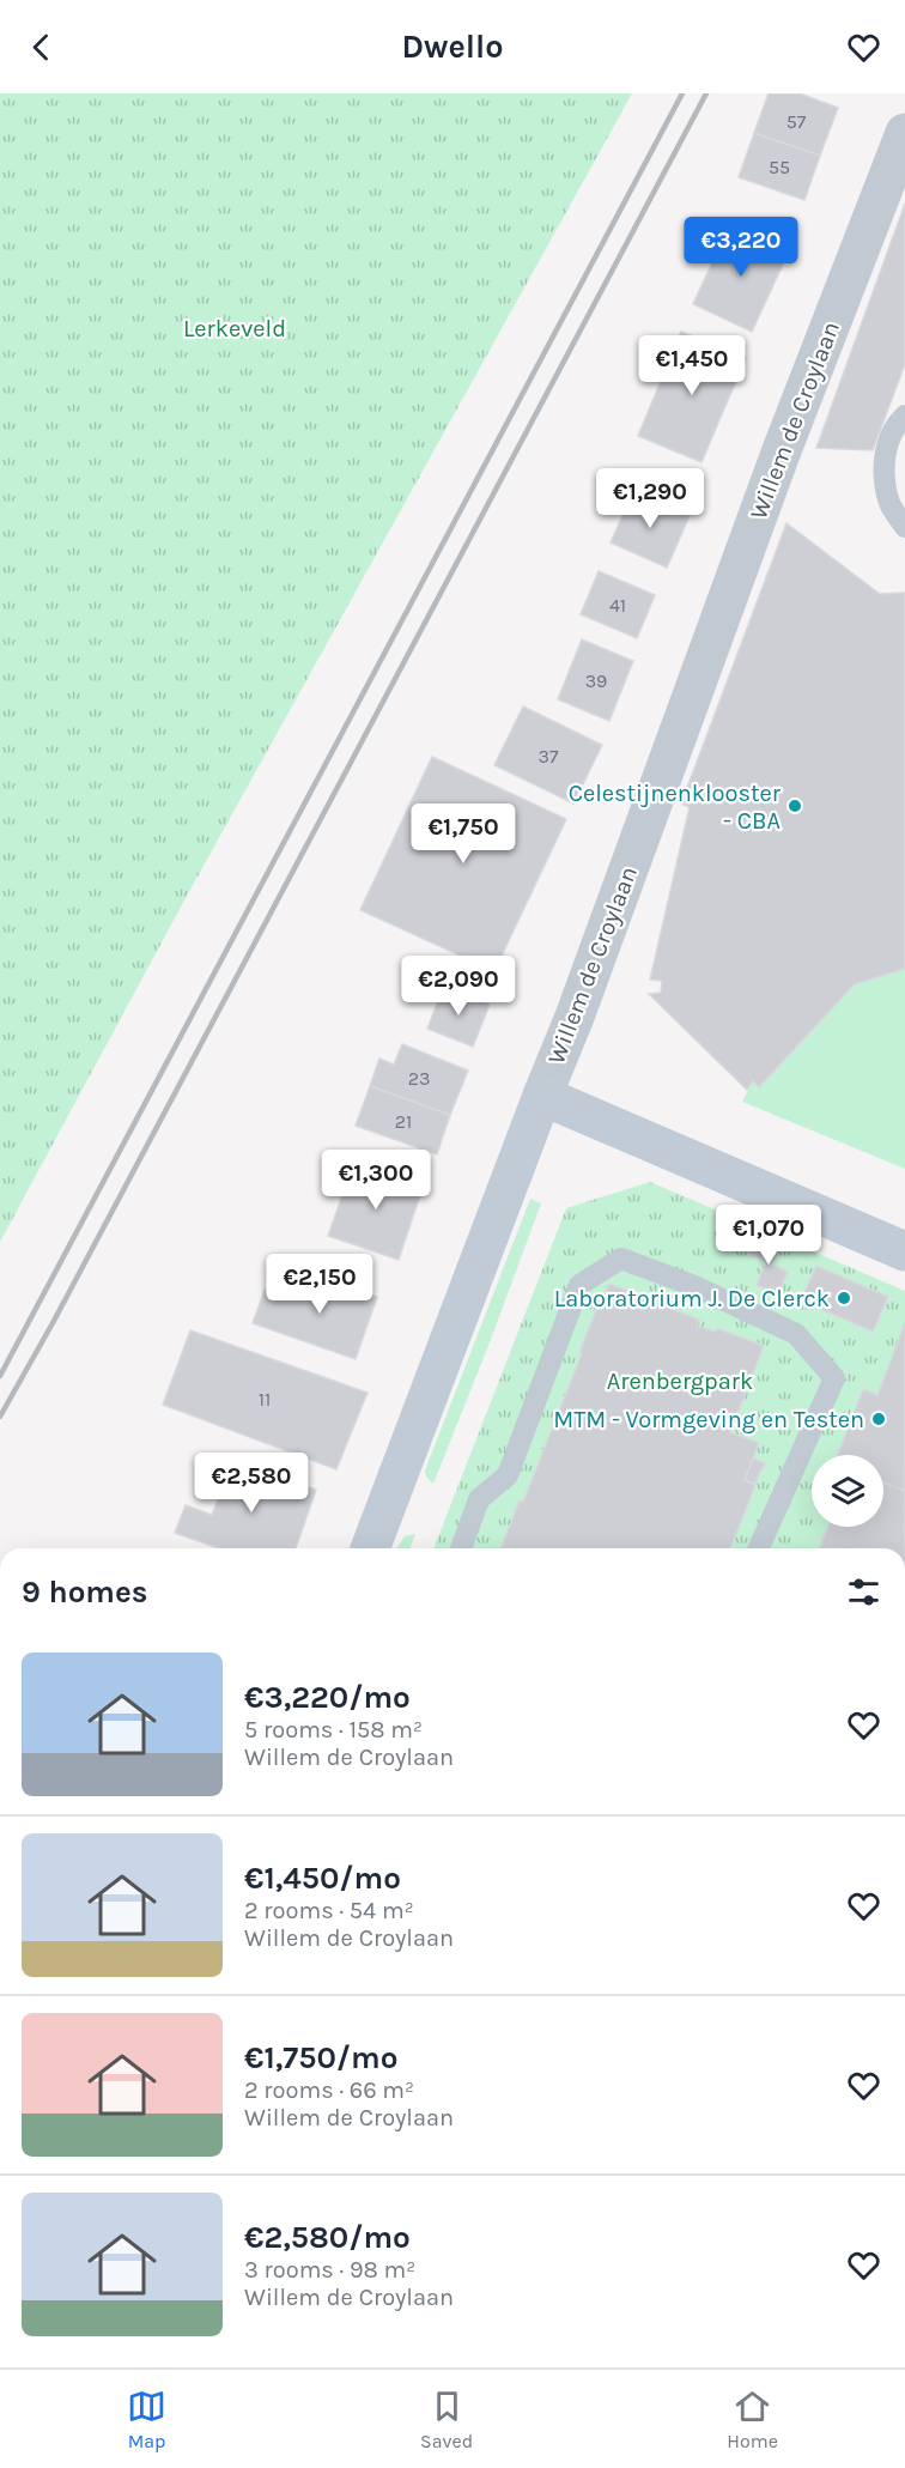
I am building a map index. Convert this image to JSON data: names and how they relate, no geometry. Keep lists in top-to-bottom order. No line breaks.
{"streets":{"street":["Willem de Croylaan"]},"parks":["Lerkeveld","Arenbergpark"],"places":["Celestijnenklooster - CBA","Laboratorium J. De Clerck","MTM - Vormgeving en Testen"],"house_numbers":["57","55","41","39","37","23","21","11"],"page":{"header":"Dwello","price":["€3,220","€1,450","€1,290","€1,750","€2,090","€1,300","€1,070","€2,150","€2,580"],"heading":"9 homes","list":[{"name":"€3,220/mo","note":"5 rooms · 158 m² · Willem de Croylaan"},{"name":"€1,450/mo","note":"2 rooms · 54 m² · Willem de Croylaan"},{"name":"€1,750/mo","note":"2 rooms · 66 m² · Willem de Croylaan"},{"name":"€2,580/mo","note":"3 rooms · 98 m² · Willem de Croylaan"}],"tabs":["Map","Saved","Home"]}}
